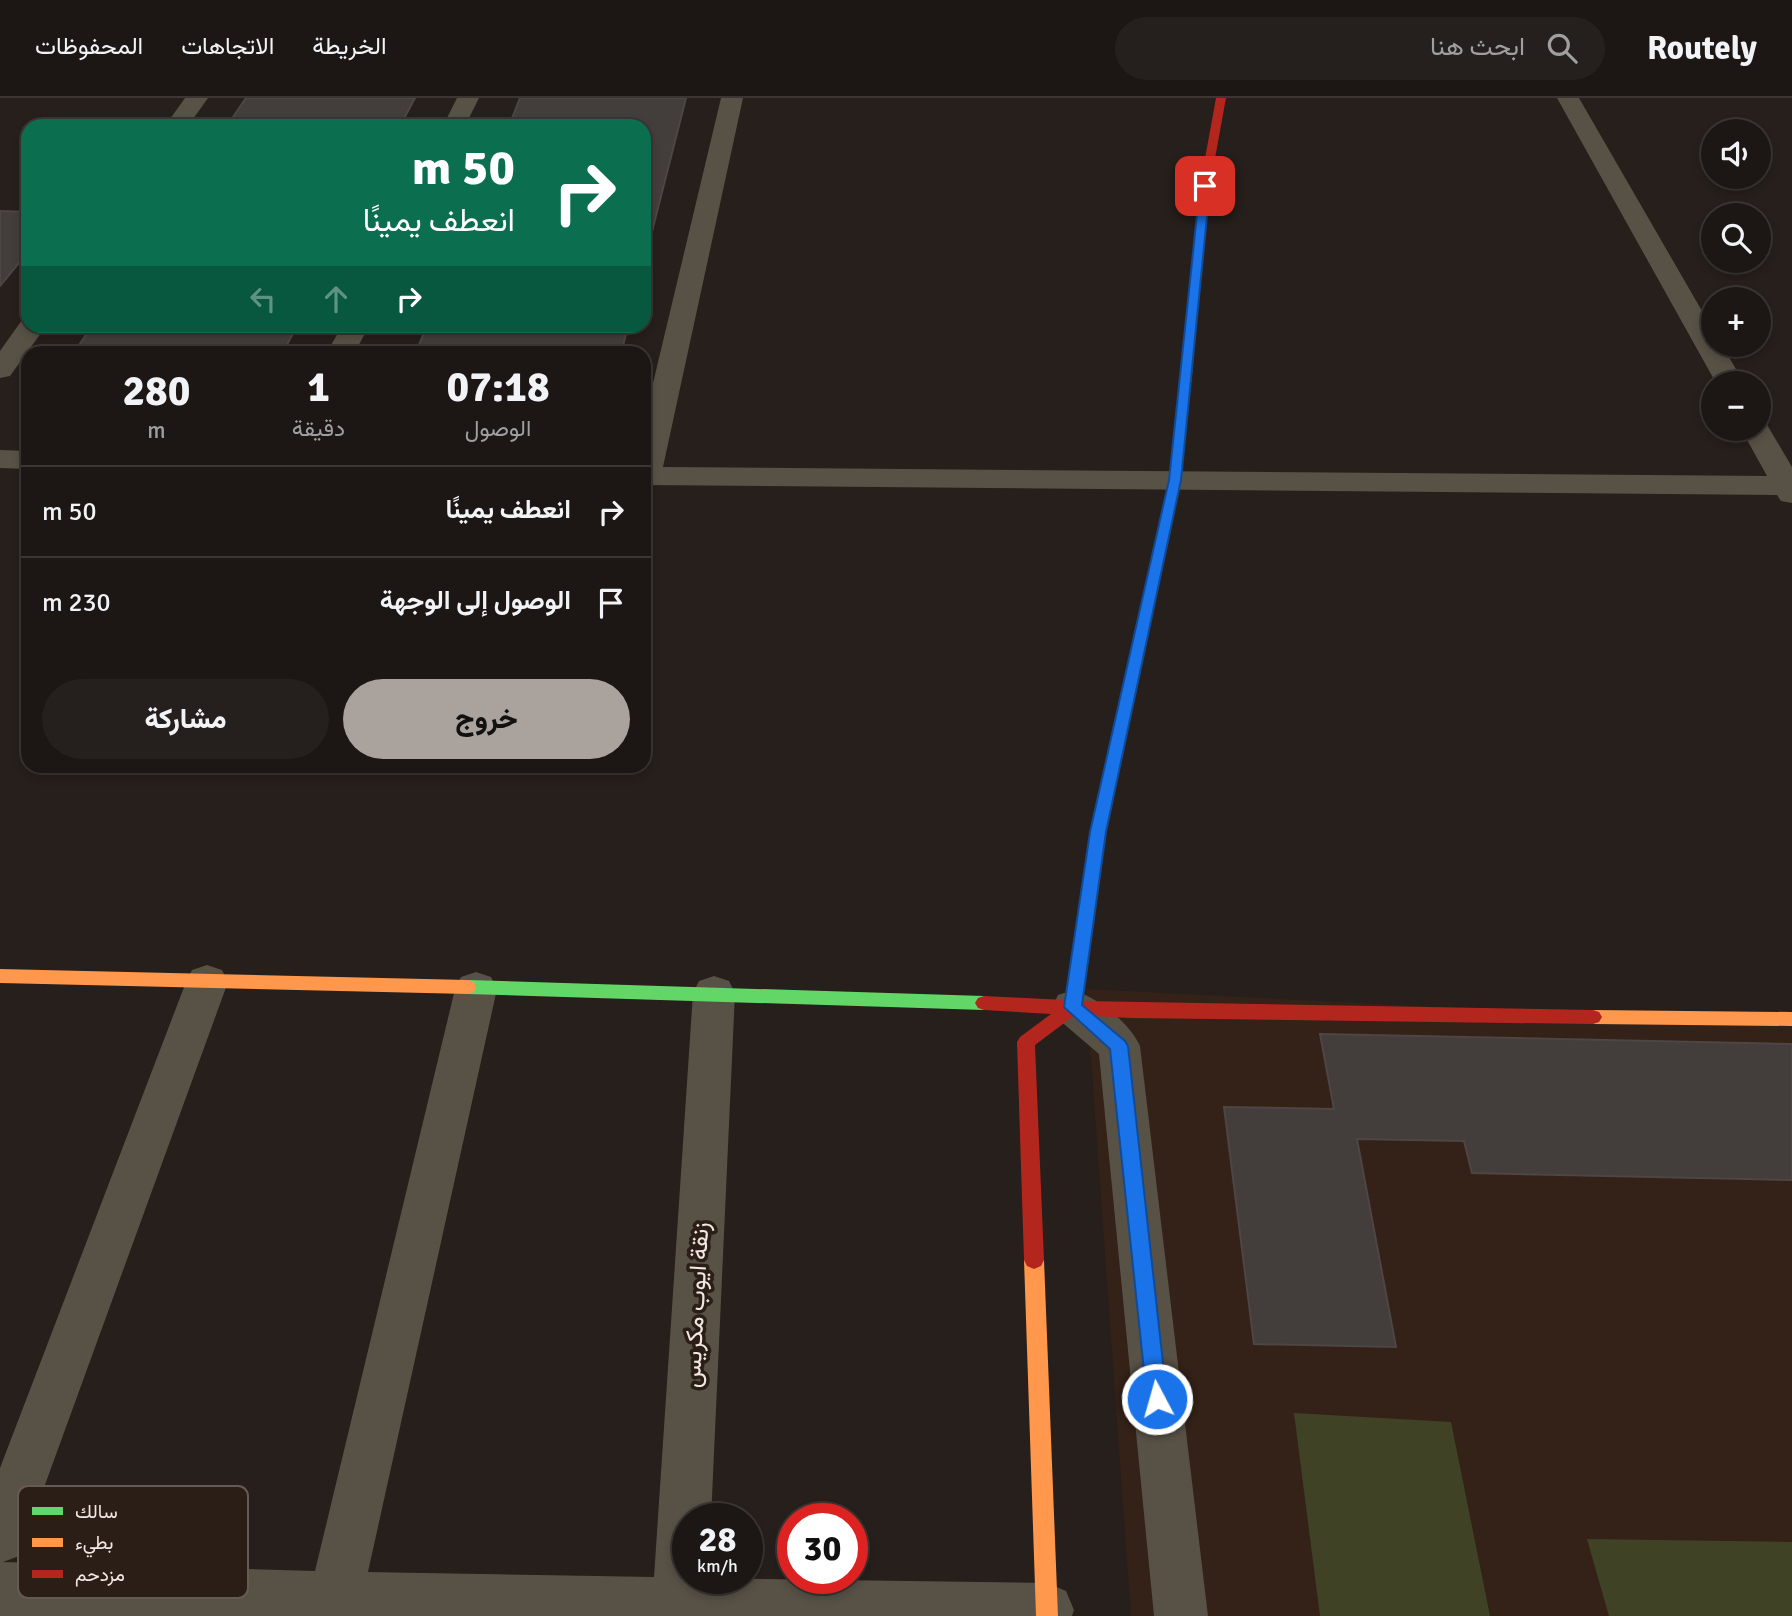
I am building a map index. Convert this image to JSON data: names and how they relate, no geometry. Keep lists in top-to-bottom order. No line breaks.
{"streets":{"street":["زنقة ايوب مكريس"]},"legend":["سالك","بطيء","مزدحم"],"page":{"header":"Routely","search":"ابحث هنا","nav":["الخريطة","الاتجاهات","المحفوظات"],"map_buttons":["+","−"],"turn":["50 m","انعطف يمينًا"],"eta":["07:18","الوصول","1","دقيقة","280","m"],"list":[{"name":"انعطف يمينًا","value":"50 m"},{"name":"الوصول إلى الوجهة","value":"230 m"}],"buttons":["خروج","مشاركة"],"speed":"28 km/h","limit":"30"}}
